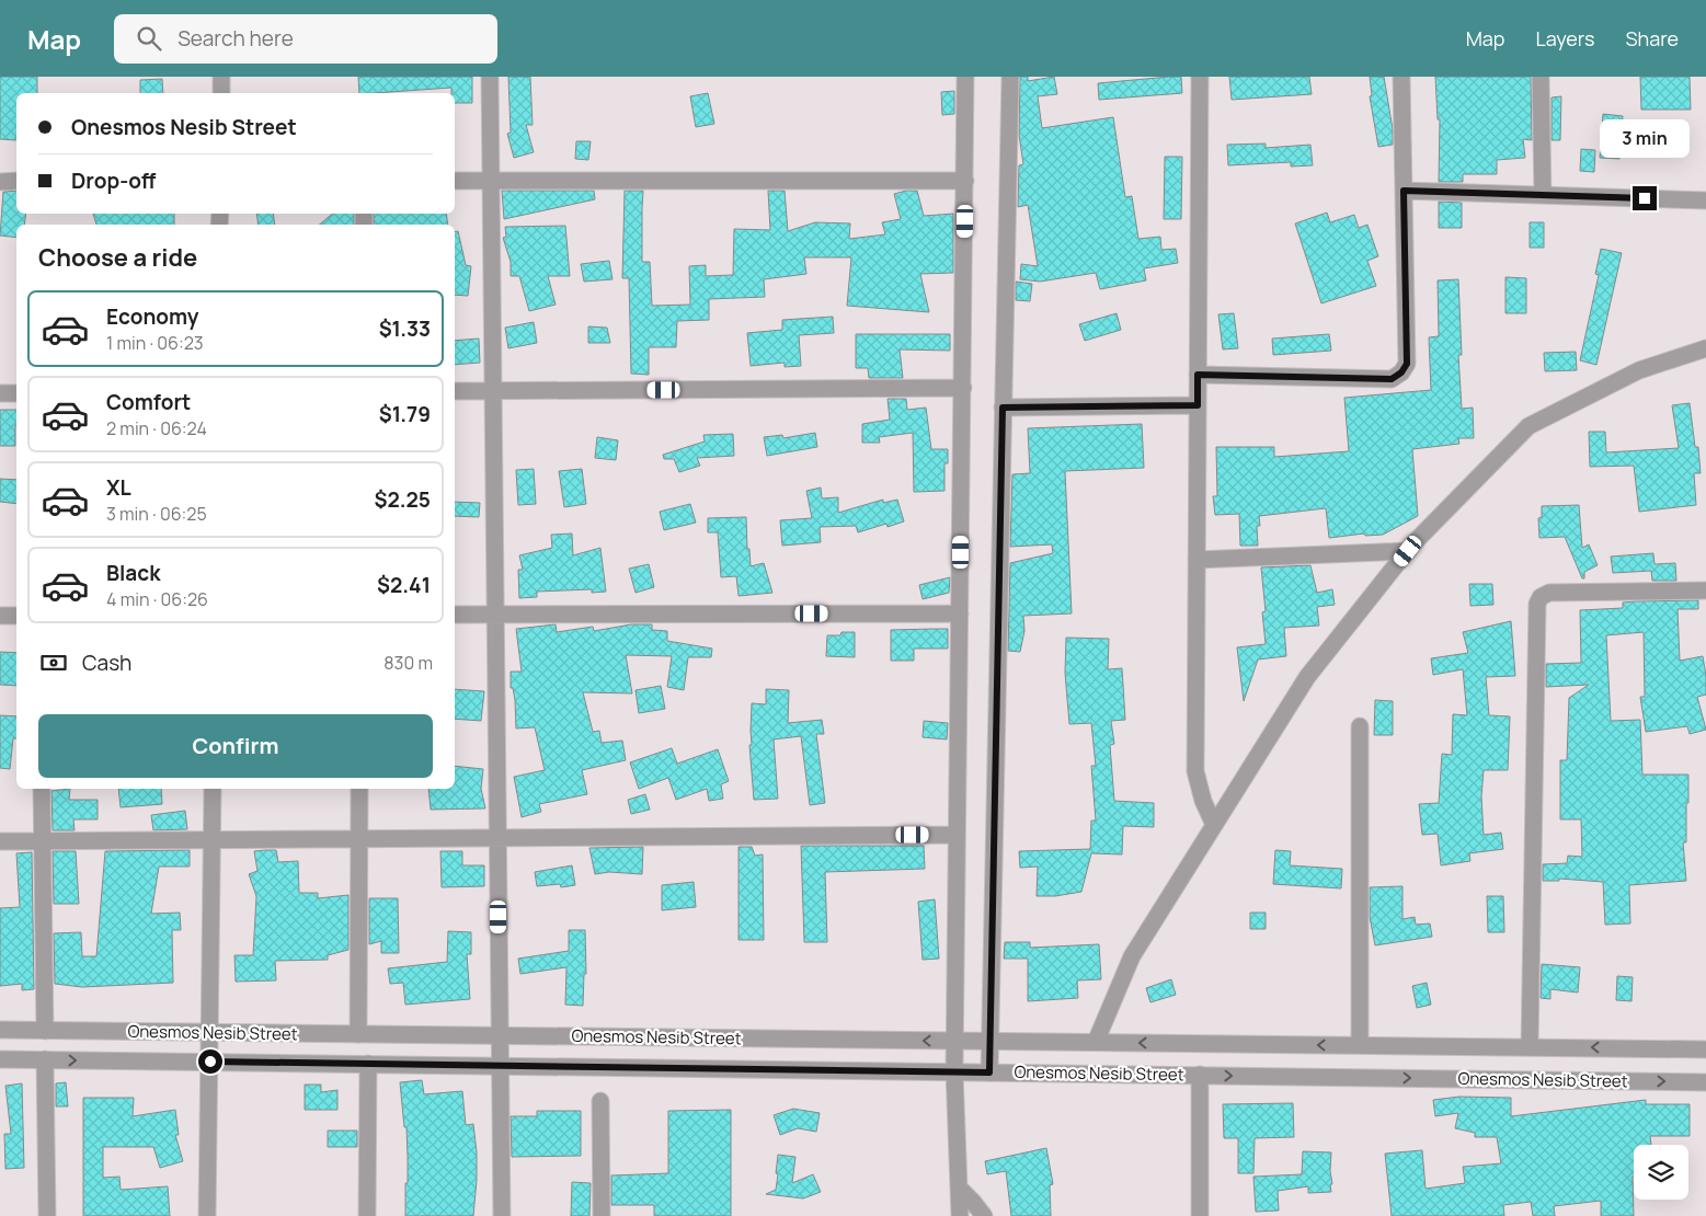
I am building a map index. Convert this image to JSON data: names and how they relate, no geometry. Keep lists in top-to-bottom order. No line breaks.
{"streets":{"street":["Onesmos Nesib Street"]},"page":{"header":"Map","search":"Search here","nav":["Map","Layers","Share"],"banner":["Onesmos Nesib Street","Drop-off"],"bubble":"3 min","heading":"Choose a ride","list":[{"name":"Economy","note":"1 min · 06:23","value":"$1.33"},{"name":"Comfort","note":"2 min · 06:24","value":"$1.79"},{"name":"XL","note":"3 min · 06:25","value":"$2.25"},{"name":"Black","note":"4 min · 06:26","value":"$2.41"}],"pay":["Cash","830 m"],"buttons":"Confirm"}}
